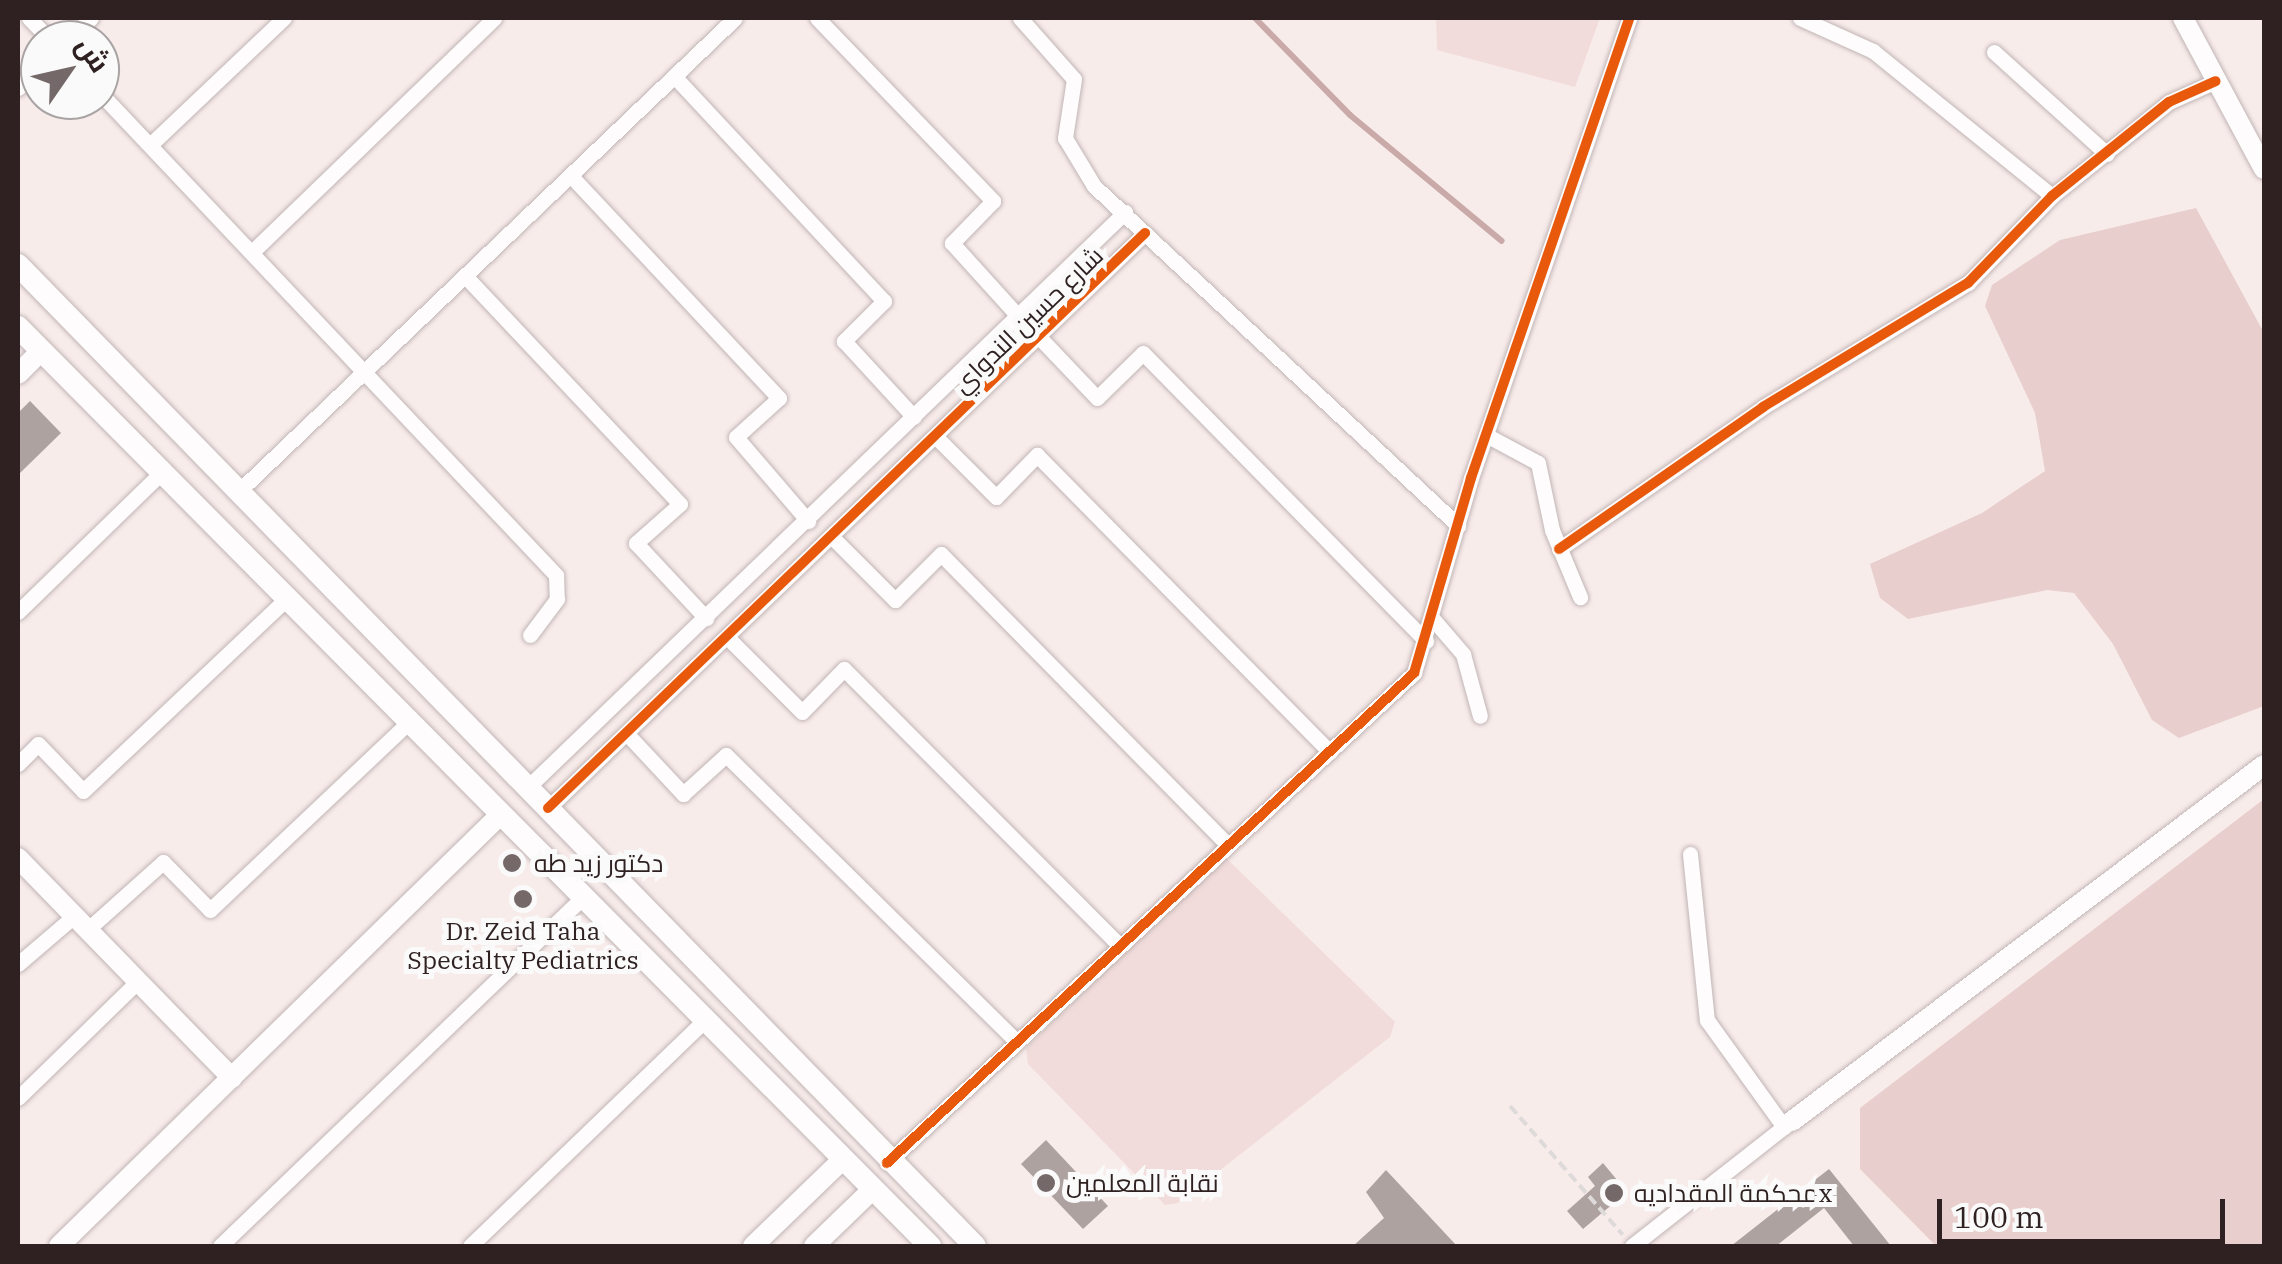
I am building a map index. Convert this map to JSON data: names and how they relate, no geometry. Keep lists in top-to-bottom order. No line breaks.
{"streets":{"street":["شارع حسين الندواي"]},"places":["دكتور زيد طه","Dr. Zeid Taha Specialty Pediatrics","نقابة المعلمين","محكمة المقداديهx"],"scale_bar":"100 m","north":"top right"}
